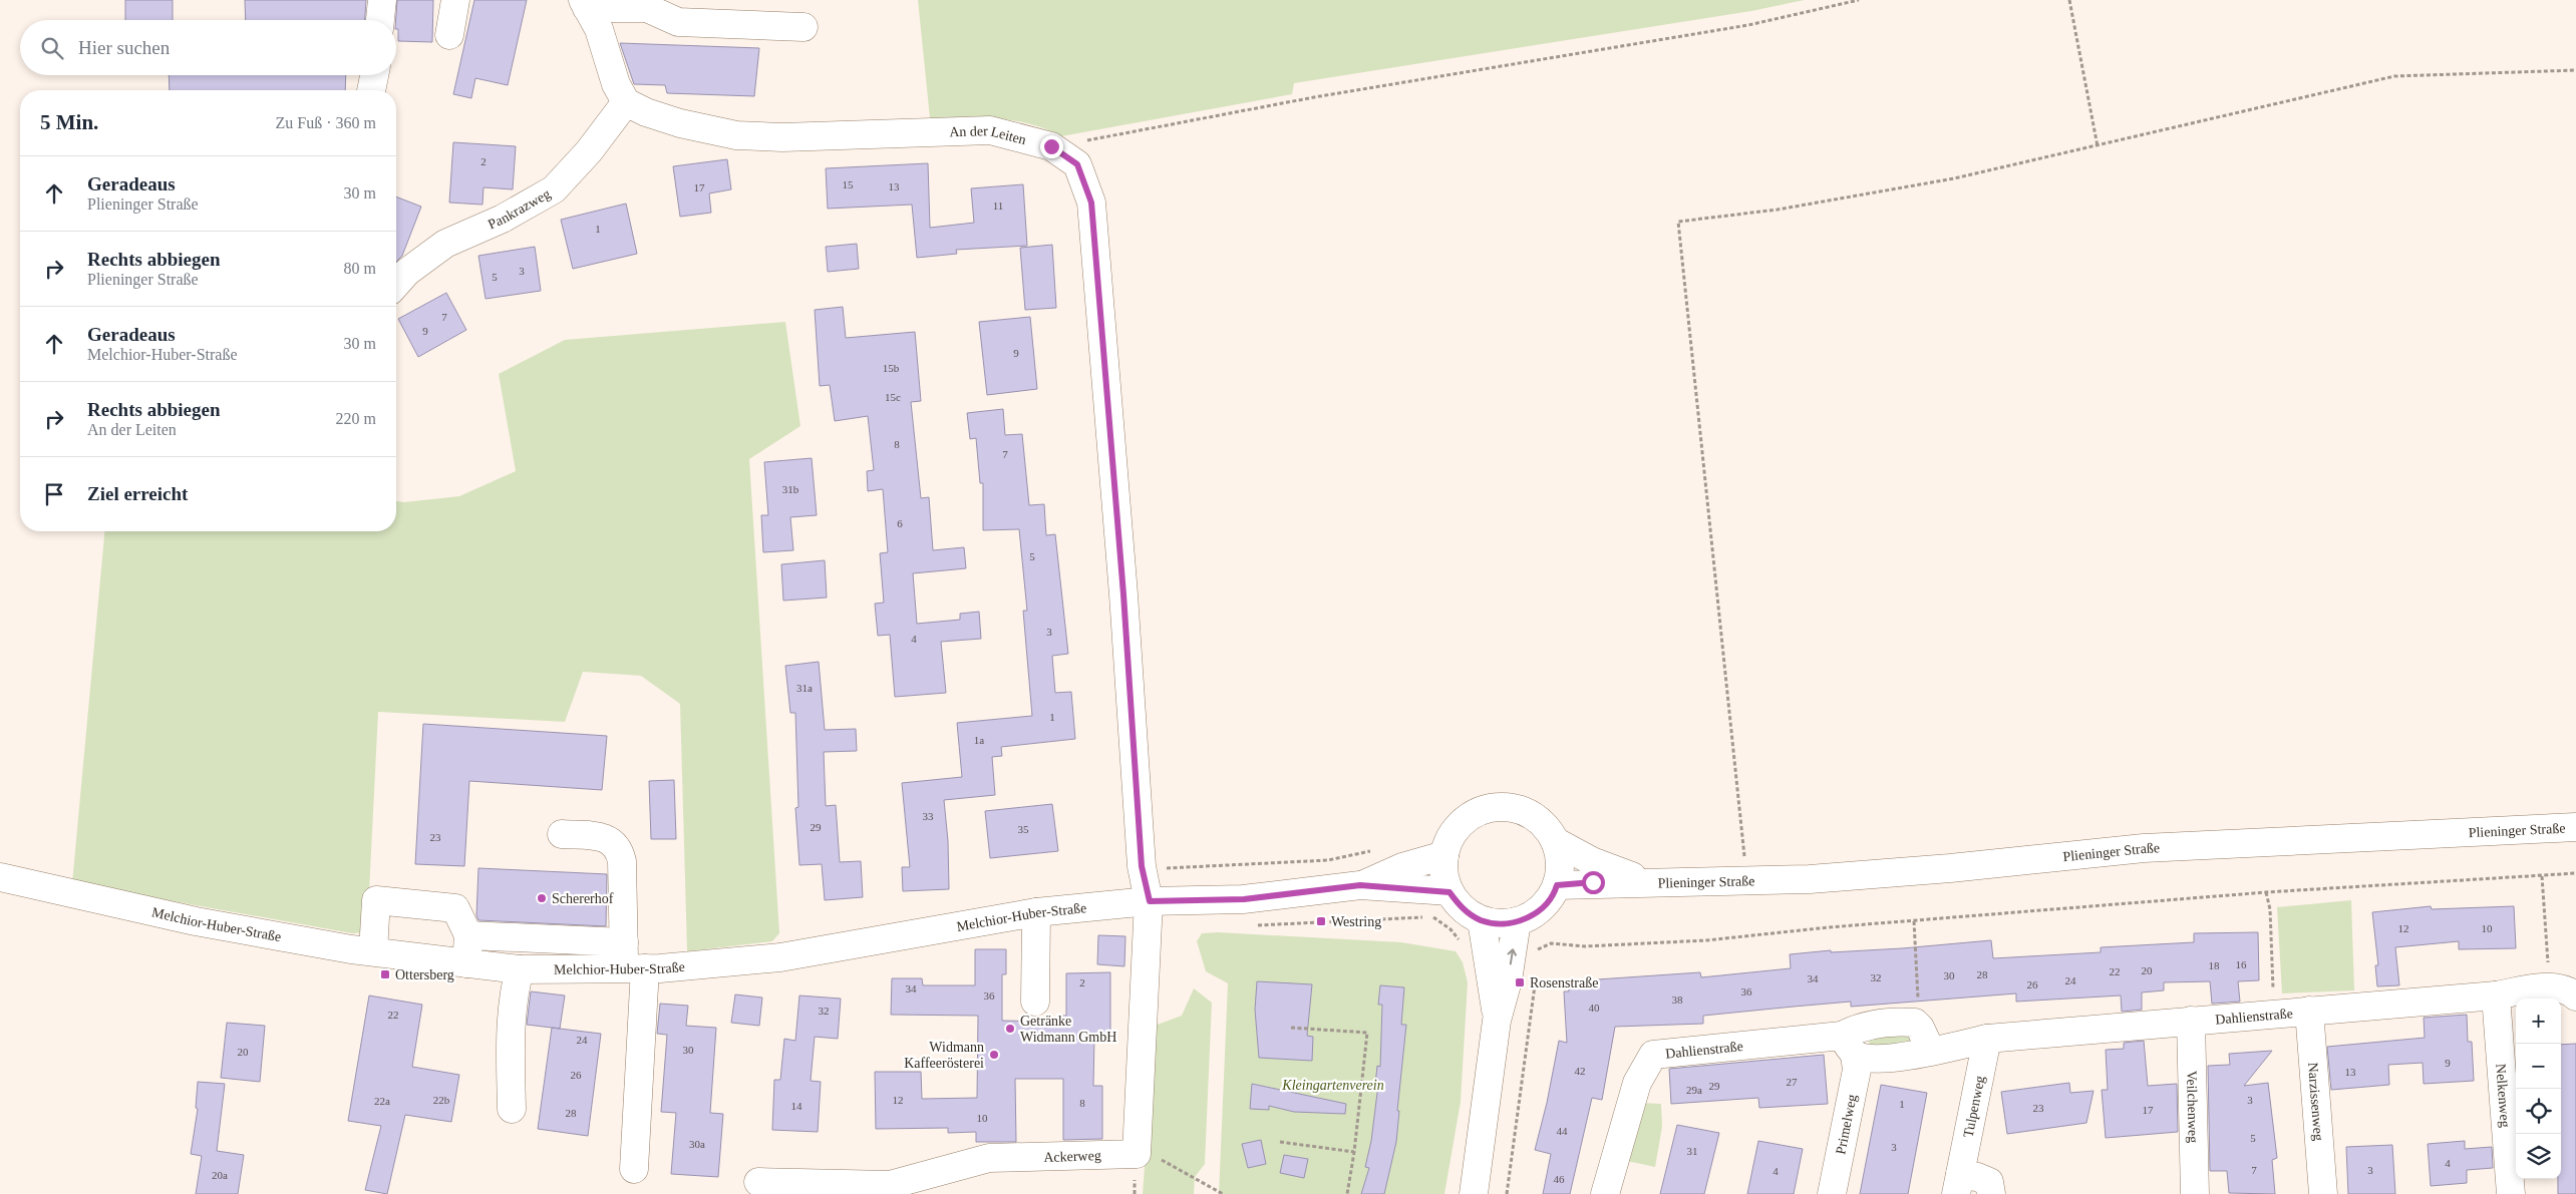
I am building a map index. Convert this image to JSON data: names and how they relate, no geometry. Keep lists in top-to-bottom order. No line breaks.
{"streets":{"street":["An der Leiten","Pankrazweg","Plieninger Straße","Melchior-Huber-Straße","Dahlienstraße","Nelkenweg","Narzissenweg","Tulpenweg","Veilchenweg","Primelweg","Ackerweg"]},"crossings":[["An der Leiten","Pankrazweg"],["An der Leiten","Melchior-Huber-Straße"],["Dahlienstraße","Nelkenweg"],["Dahlienstraße","Narzissenweg"],["Dahlienstraße","Tulpenweg"],["Dahlienstraße","Veilchenweg"],["Dahlienstraße","Primelweg"]],"parks":["Kleingartenverein"],"places":{"other":["Schererhof","Getränke Widmann GmbH","Widmann Kaffeerösterei"],"transit":["Westring","Ottersberg","Rosenstraße"]},"house_numbers":["2","15","13","17","11","1","3","5","7","9","9","15b","15c","8","7","31b","6","5","3","4","31a","1","1a","33","29","35","23","12","10","16","18","20","22","28","30","32","34","24","2","26","34","36","36","38","40","32","22","24","30","20","9","42","13","26","27","29","29a","22b","12","3","22a","8","1","14","23","17","28","10","44","5","30a","3","31","4","7","3","4","20a","46"],"page":{"search":"Hier suchen","heading":["5 Min.","Zu Fuß · 360 m"],"list":[["Geradeaus","Plieninger Straße","30 m"],["Rechts abbiegen","Plieninger Straße","80 m"],["Geradeaus","Melchior-Huber-Straße","30 m"],["Rechts abbiegen","An der Leiten","220 m"],"Ziel erreicht"],"map_buttons":["+","−"]}}
